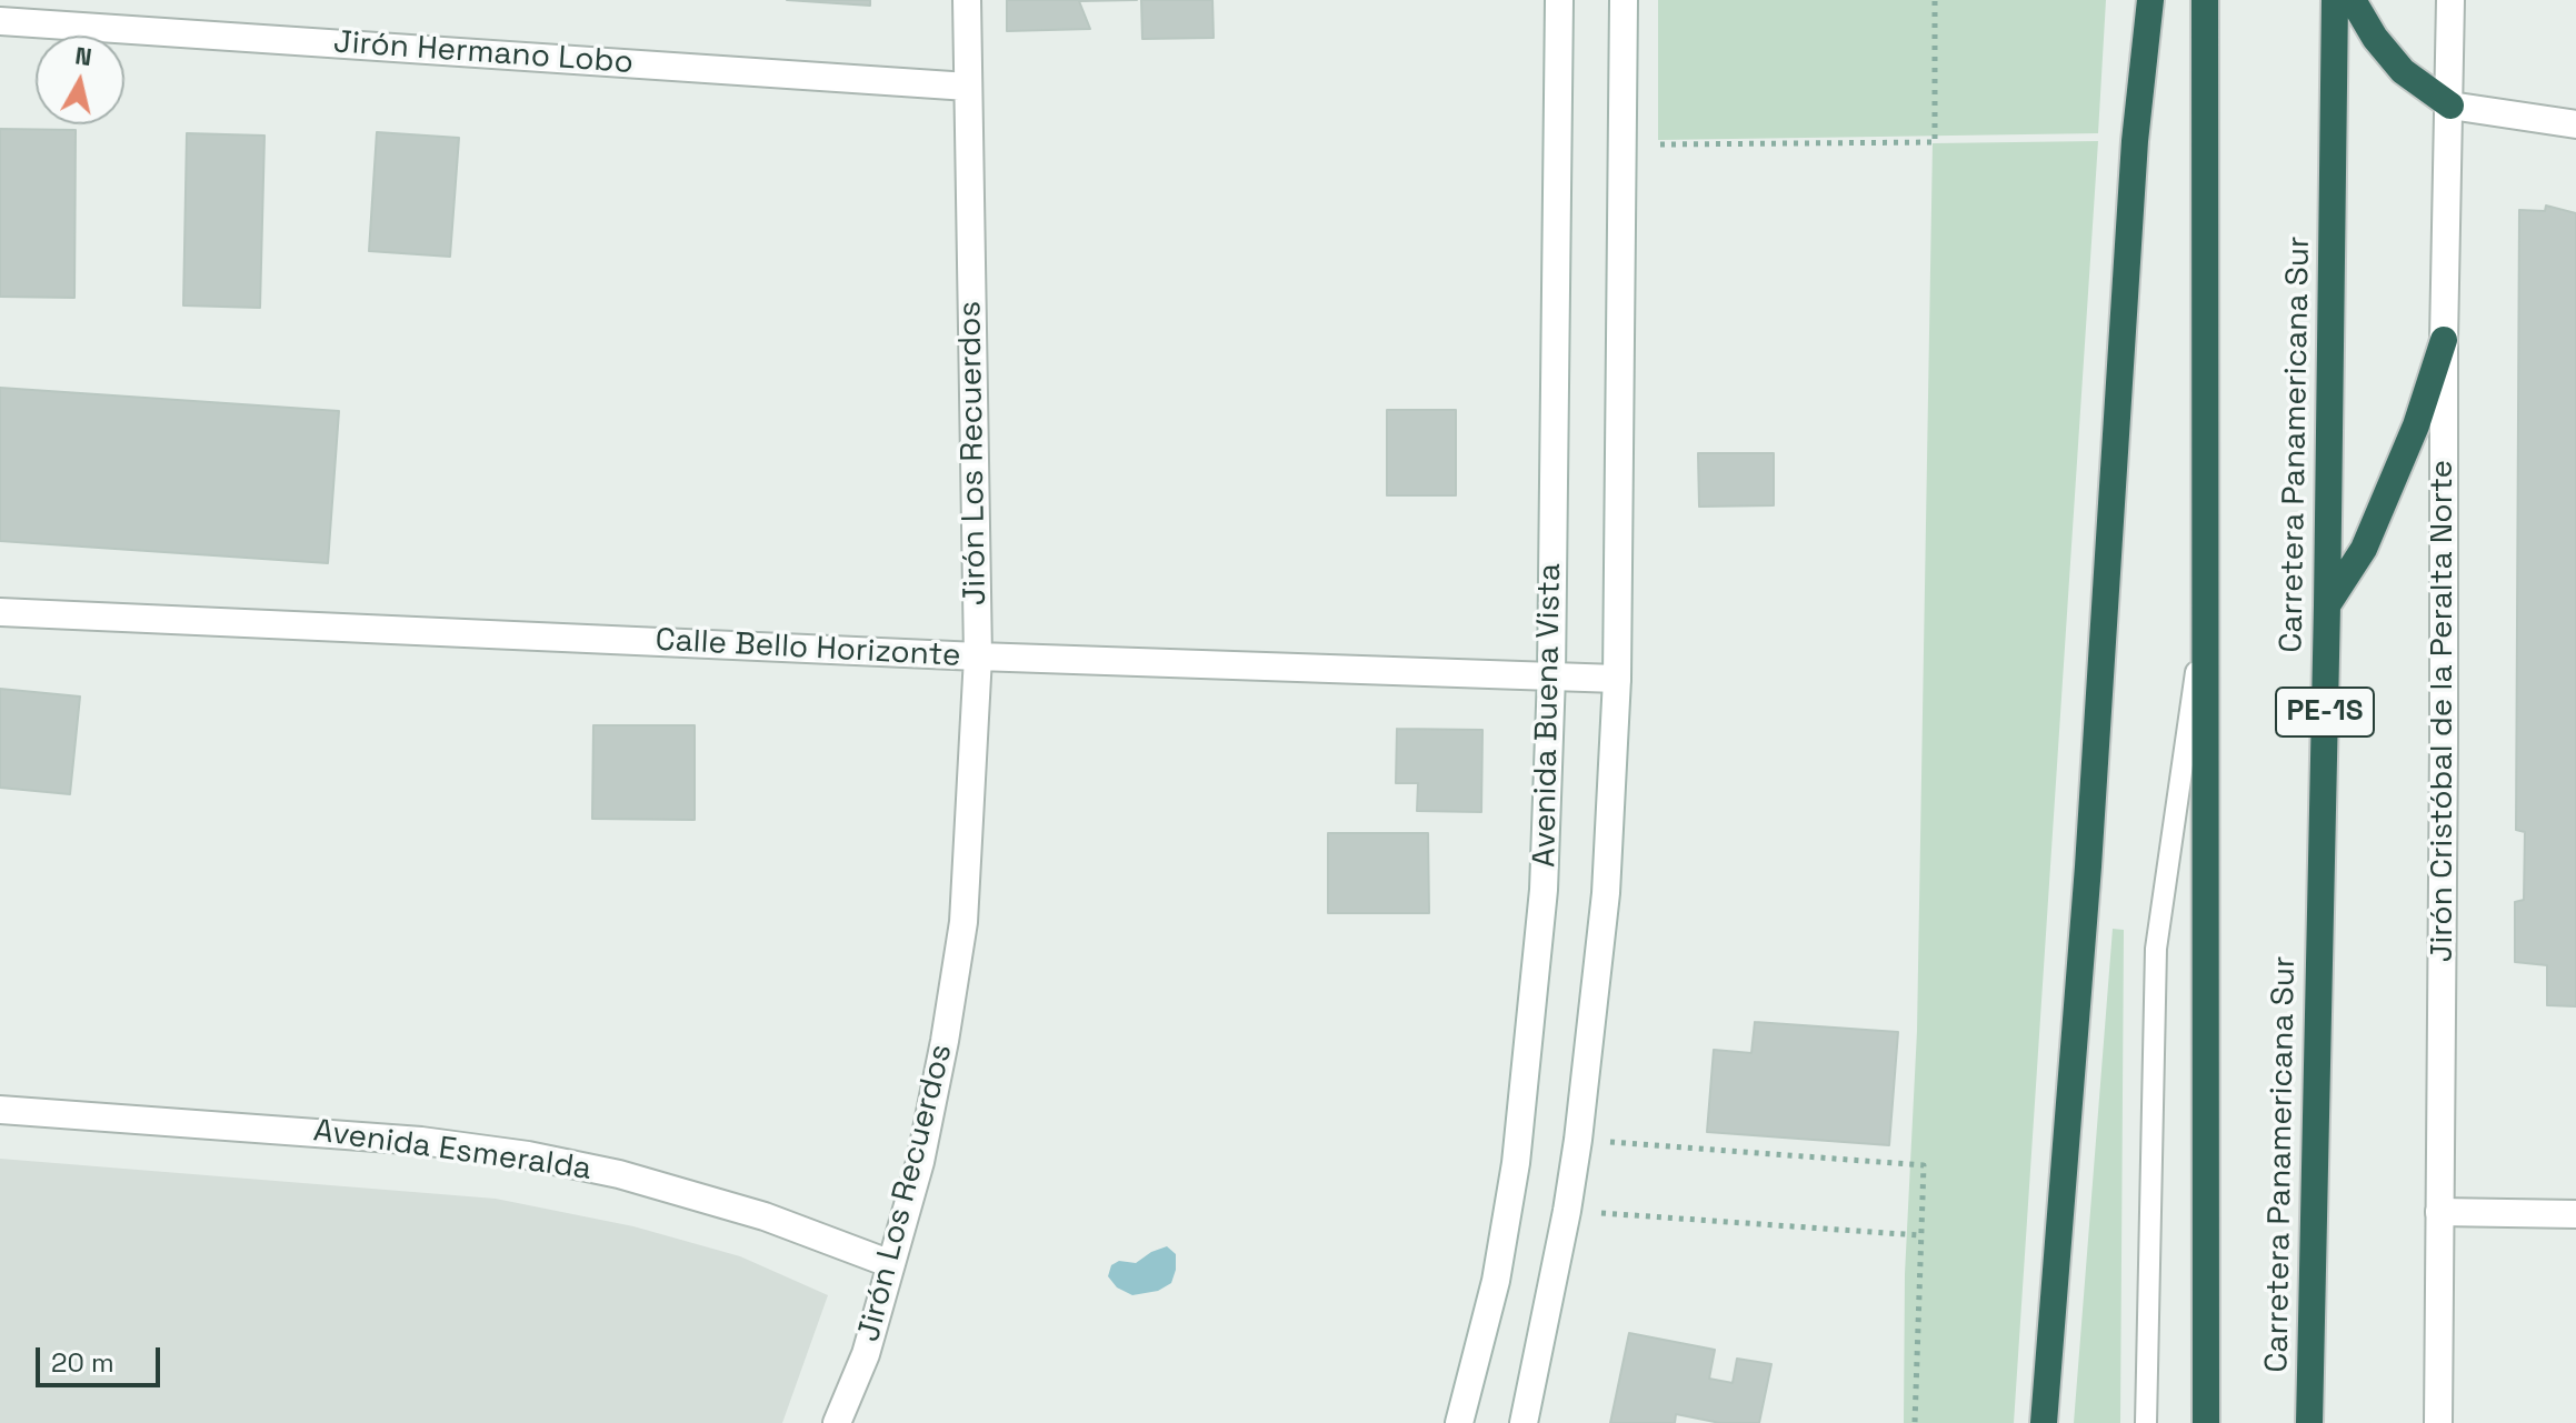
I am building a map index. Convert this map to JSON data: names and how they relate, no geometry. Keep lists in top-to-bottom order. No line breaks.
{"streets":{"highway":["Carretera Panamericana Sur","PE-1S"],"street":["Jirón Hermano Lobo","Jirón Los Recuerdos","Calle Bello Horizonte","Jirón Cristóbal de la Peralta Norte","Avenida Buena Vista","Avenida Esmeralda"]},"crossings":[["Jirón Hermano Lobo","Jirón Los Recuerdos"],["Jirón Los Recuerdos","Calle Bello Horizonte"],["Jirón Los Recuerdos","Avenida Esmeralda"],["Calle Bello Horizonte","Avenida Buena Vista"]],"scale_bar":"20 m","north":"top"}
